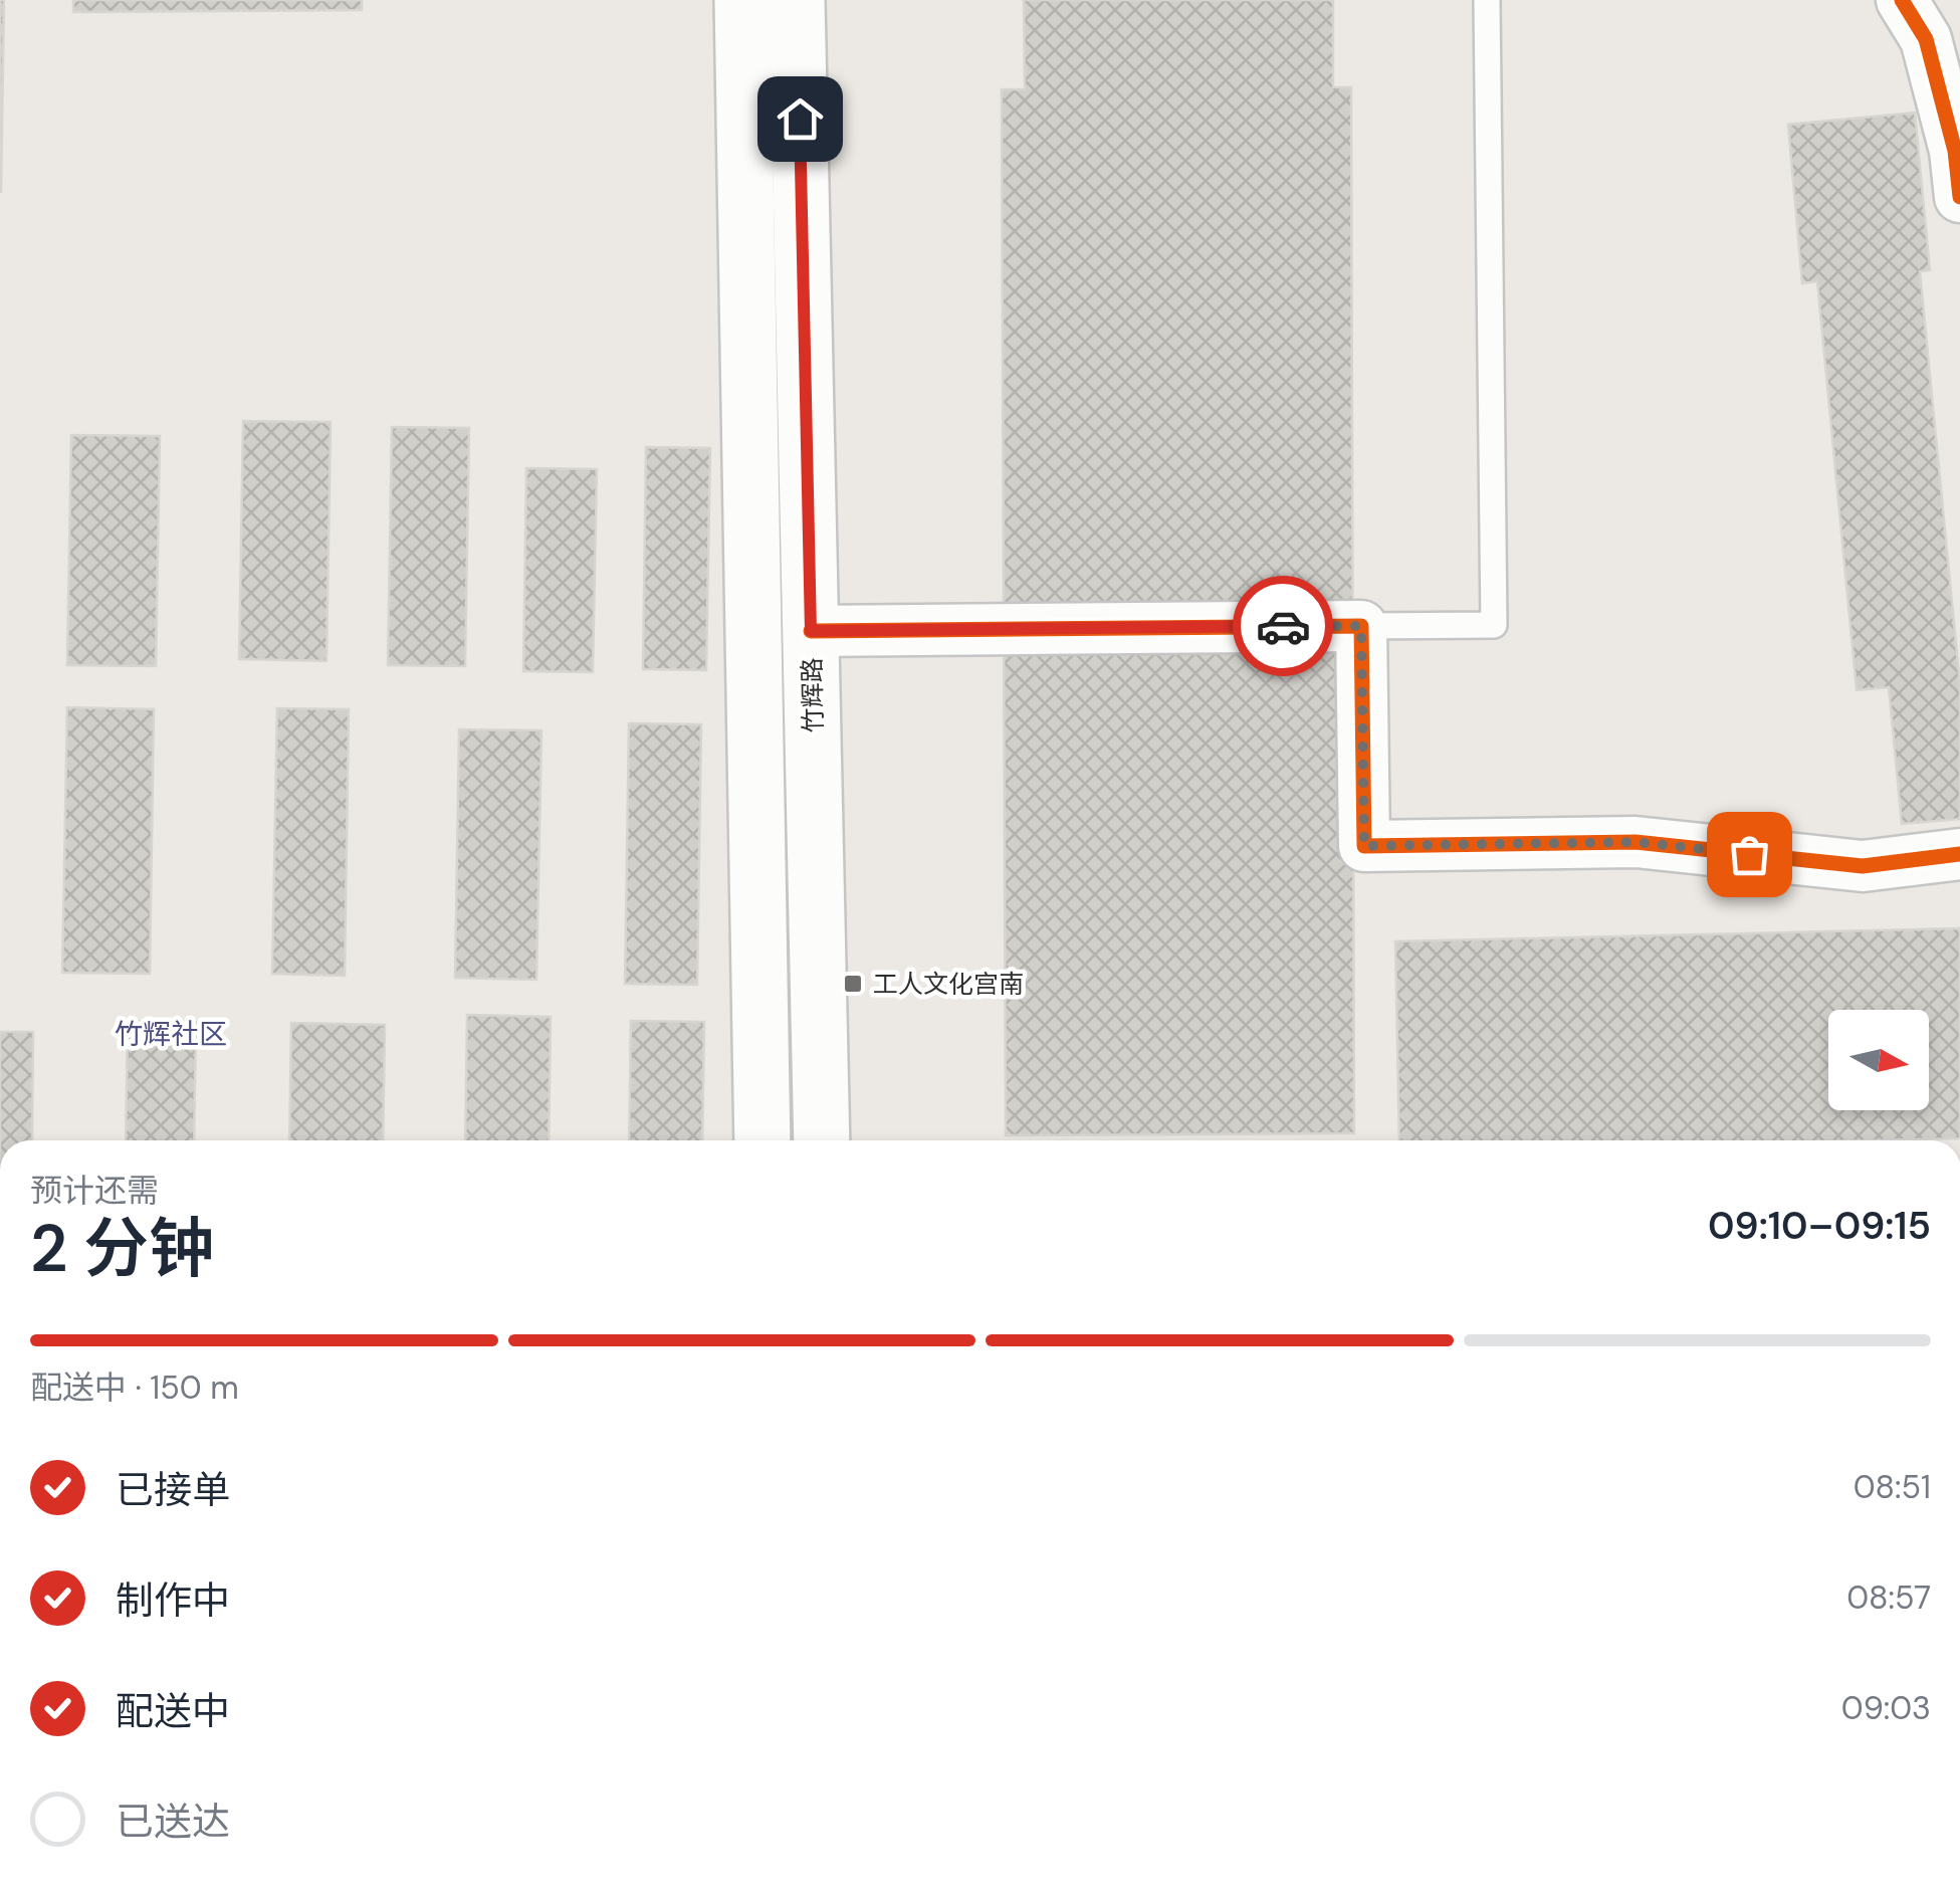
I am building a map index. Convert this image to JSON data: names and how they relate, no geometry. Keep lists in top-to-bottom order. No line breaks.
{"streets":{"main road":["竹辉路"]},"districts":["竹辉社区"],"places":{"transit":["工人文化宫南"]},"north":"right","page":{"heading":["2 分钟","预计还需","09:10–09:15"],"bar":"配送中 · 150 m","list":[["已接单","08:51"],["制作中","08:57"],["配送中","09:03"],"已送达"]}}
